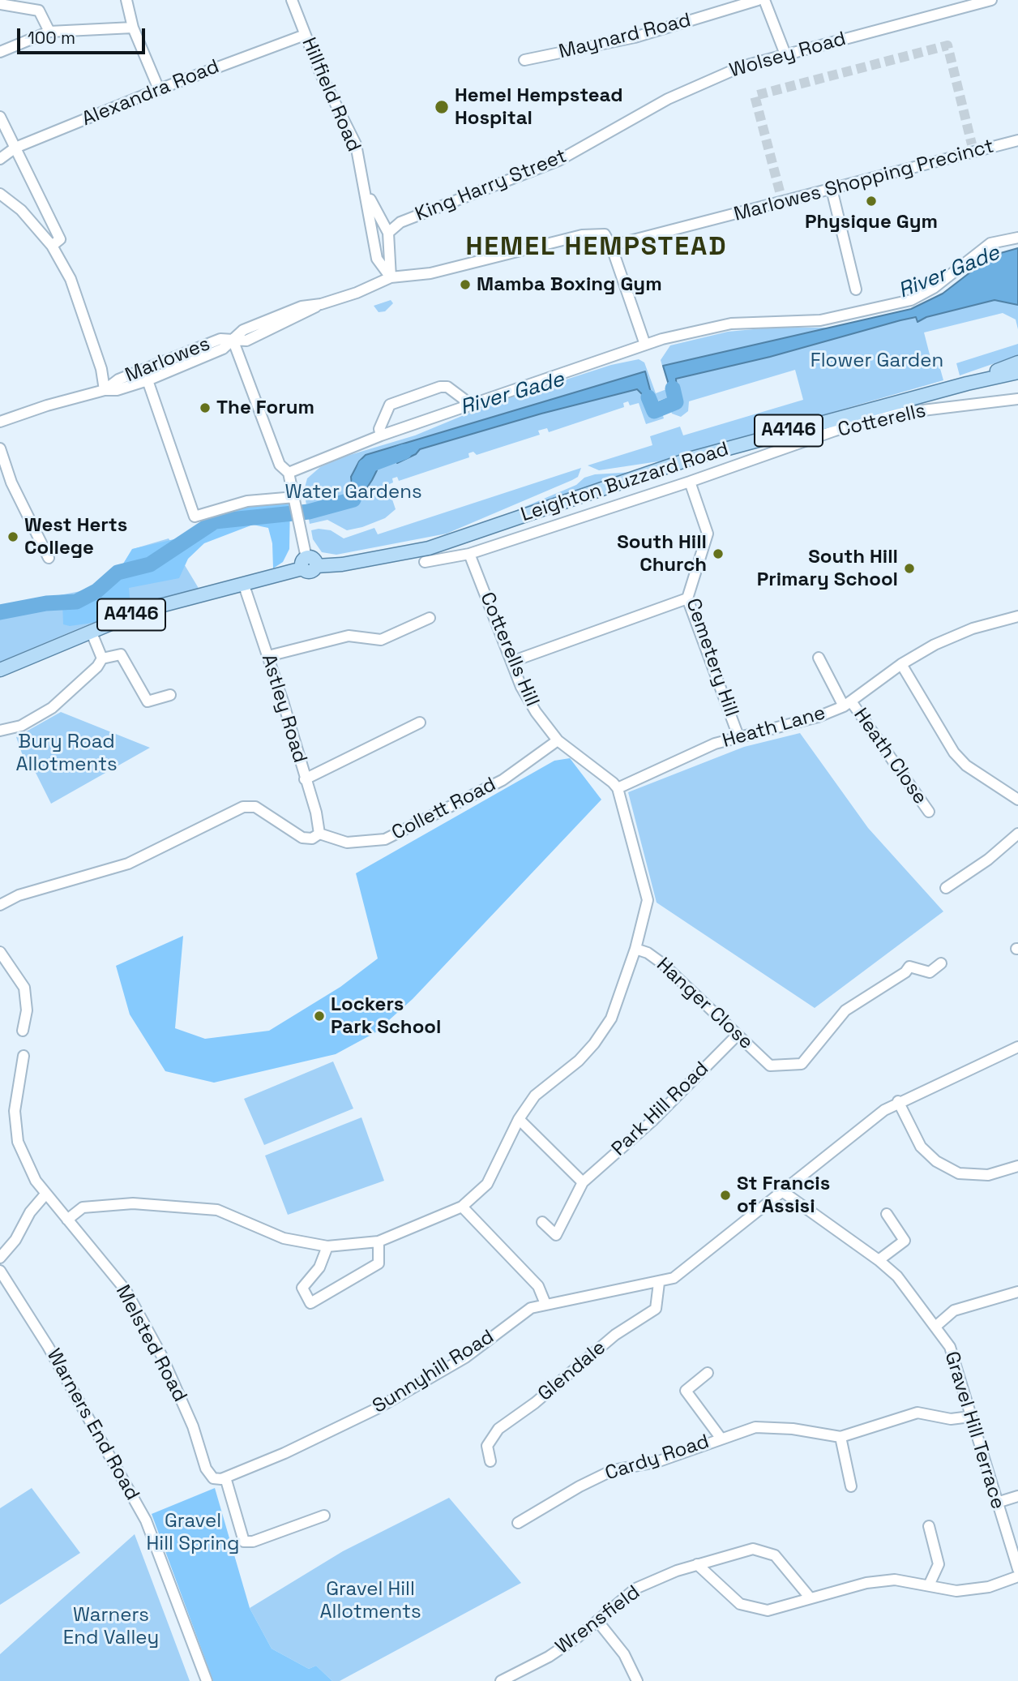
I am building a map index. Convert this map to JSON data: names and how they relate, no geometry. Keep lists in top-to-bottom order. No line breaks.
{"streets":{"main road":["A4146","Leighton Buzzard Road"],"street":["Maynard Road","Wolsey Road","Alexandra Road","Hillfield Road","Marlowes Shopping Precinct","King Harry Street","Marlowes","Cotterells","Cotterells Hill","Cemetery Hill","Astley Road","Heath Lane","Heath Close","Collett Road","Hanger Close","Park Hill Road","Melsted Road","Glendale","Sunnyhill Road","Warners End Road","Gravel Hill Terrace","Cardy Road","Wrensfield"]},"crossings":[["Wolsey Road","King Harry Street"],["Alexandra Road","Hillfield Road"],["Hillfield Road","King Harry Street"],["Hillfield Road","Marlowes"],["Marlowes Shopping Precinct","Marlowes"],["Cotterells","Cotterells Hill"],["Cotterells","Cemetery Hill"],["Leighton Buzzard Road","Astley Road"],["Cotterells Hill","Heath Lane"],["Cotterells Hill","Collett Road"],["Cemetery Hill","Heath Lane"],["Astley Road","Collett Road"],["Heath Lane","Heath Close"],["Hanger Close","Park Hill Road"],["Melsted Road","Sunnyhill Road"],["Glendale","Sunnyhill Road"],["Sunnyhill Road","Gravel Hill Terrace"],["Gravel Hill Terrace","Cardy Road"]],"districts":["HEMEL HEMPSTEAD"],"water":["River Gade"],"parks":["Flower Garden","Water Gardens","Bury Road Allotments","Gravel Hill Spring","Gravel Hill Allotments","Warners End Valley"],"places":["Hemel Hempstead Hospital","Physique Gym","Mamba Boxing Gym","The Forum","West Herts College","South Hill Church","South Hill Primary School","Lockers Park School","St Francis of Assisi"],"scale_bar":"100 m"}
